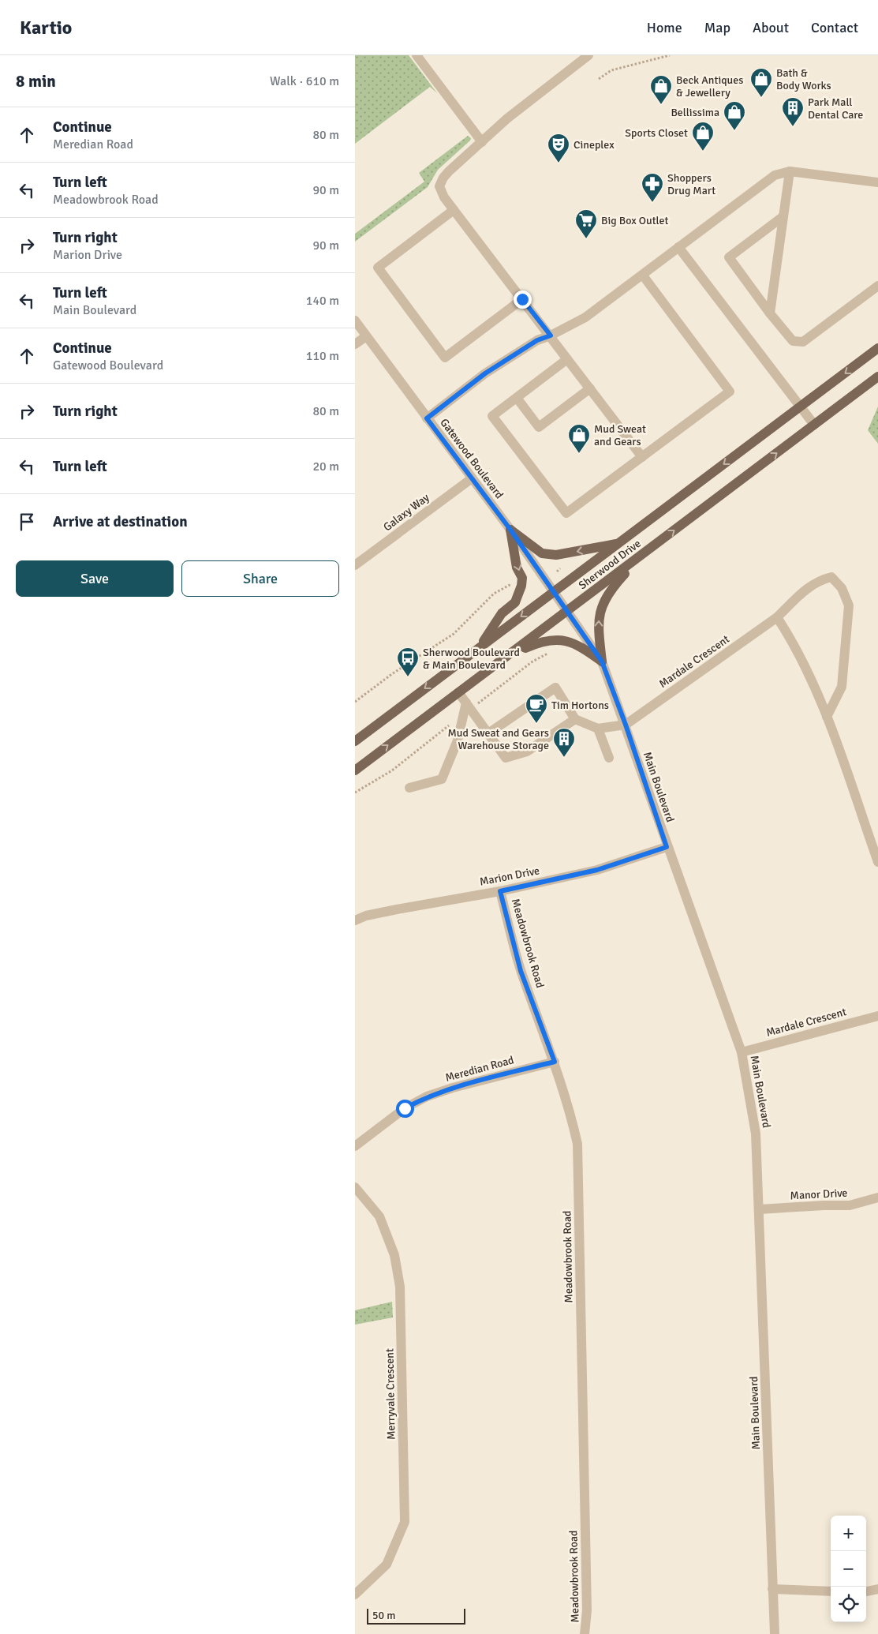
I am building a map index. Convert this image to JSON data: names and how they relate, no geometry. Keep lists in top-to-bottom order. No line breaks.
{"streets":{"main road":["Sherwood Drive"],"street":["Gatewood Boulevard","Galaxy Way","Mardale Crescent","Main Boulevard","Marion Drive","Meadowbrook Road","Meredian Road","Manor Drive","Merryvale Crescent"]},"crossings":[["Gatewood Boulevard","Galaxy Way"],["Gatewood Boulevard","Sherwood Drive"],["Gatewood Boulevard","Main Boulevard"],["Sherwood Drive","Main Boulevard"],["Mardale Crescent","Main Boulevard"],["Main Boulevard","Marion Drive"],["Main Boulevard","Manor Drive"],["Marion Drive","Meadowbrook Road"],["Meadowbrook Road","Meredian Road"]],"places":{"shop":["Bath & Body Works","Beck Antiques & Jewellery","Bellissima","Sports Closet","Mud Sweat and Gears"],"building":["Park Mall Dental Care","Mud Sweat and Gears Warehouse Storage"],"theatre":["Cineplex"],"pharmacy":["Shoppers Drug Mart"],"supermarket":["Big Box Outlet"],"bus stop":["Sherwood Boulevard & Main Boulevard"],"cafe":["Tim Hortons"]},"scale_bar":"50 m","page":{"header":"Kartio","nav":["Home","Map","About","Contact"],"heading":["8 min","Walk · 610 m"],"list":[["Continue","Meredian Road","80 m"],["Turn left","Meadowbrook Road","90 m"],["Turn right","Marion Drive","90 m"],["Turn left","Main Boulevard","140 m"],["Continue","Gatewood Boulevard","110 m"],["Turn right","80 m"],["Turn left","20 m"],"Arrive at destination"],"buttons":["Save","Share"],"map_buttons":["+","−"],"scale":"50 m"}}
